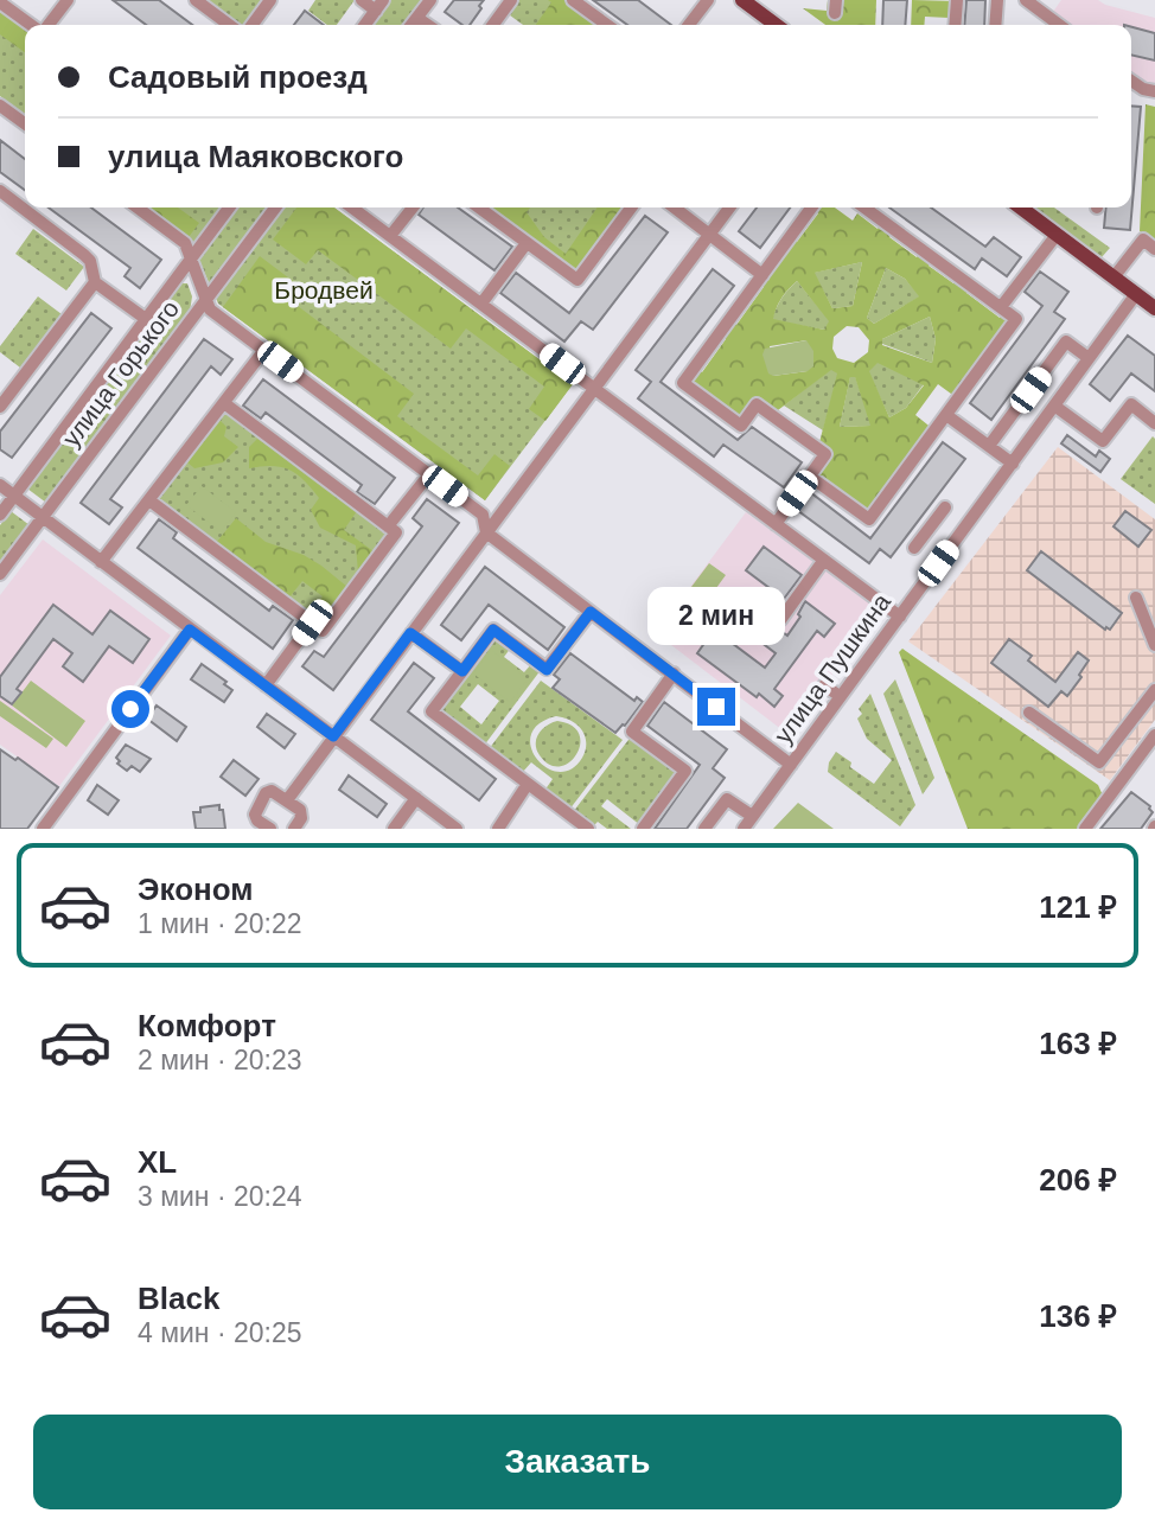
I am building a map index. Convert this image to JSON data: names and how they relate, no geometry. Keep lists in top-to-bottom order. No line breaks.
{"streets":{"street":["улица Горького","улица Пушкина"]},"parks":["Бродвей"],"page":{"banner":["Садовый проезд","улица Маяковского"],"bubble":"2 мин","list":[{"name":"Эконом","note":"1 мин · 20:22","value":"121 ₽"},{"name":"Комфорт","note":"2 мин · 20:23","value":"163 ₽"},{"name":"XL","note":"3 мин · 20:24","value":"206 ₽"},{"name":"Black","note":"4 мин · 20:25","value":"136 ₽"}],"buttons":"Заказать"}}
